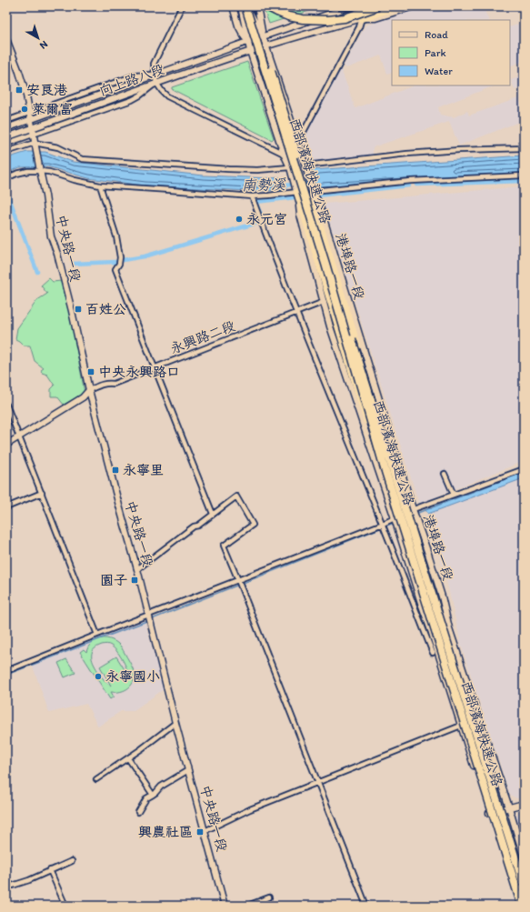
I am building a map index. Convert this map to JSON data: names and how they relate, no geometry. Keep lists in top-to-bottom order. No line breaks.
{"streets":{"highway":["西部濱海快速公路"],"street":["向上路八段","中央路一段","港埠路一段","永興路二段"]},"crossings":[["向上路八段","港埠路一段"],["西部濱海快速公路","港埠路一段"],["中央路一段","永興路二段"],["港埠路一段","永興路二段"]],"water":["南勢溪"],"places":{"transit":["安良港","百姓公","中央永興路口","永寧里","園子","興農社區"],"other":["萊爾富","永元宮","永寧國小"]},"legend":["Road","Park","Water"],"north":"bottom right"}
